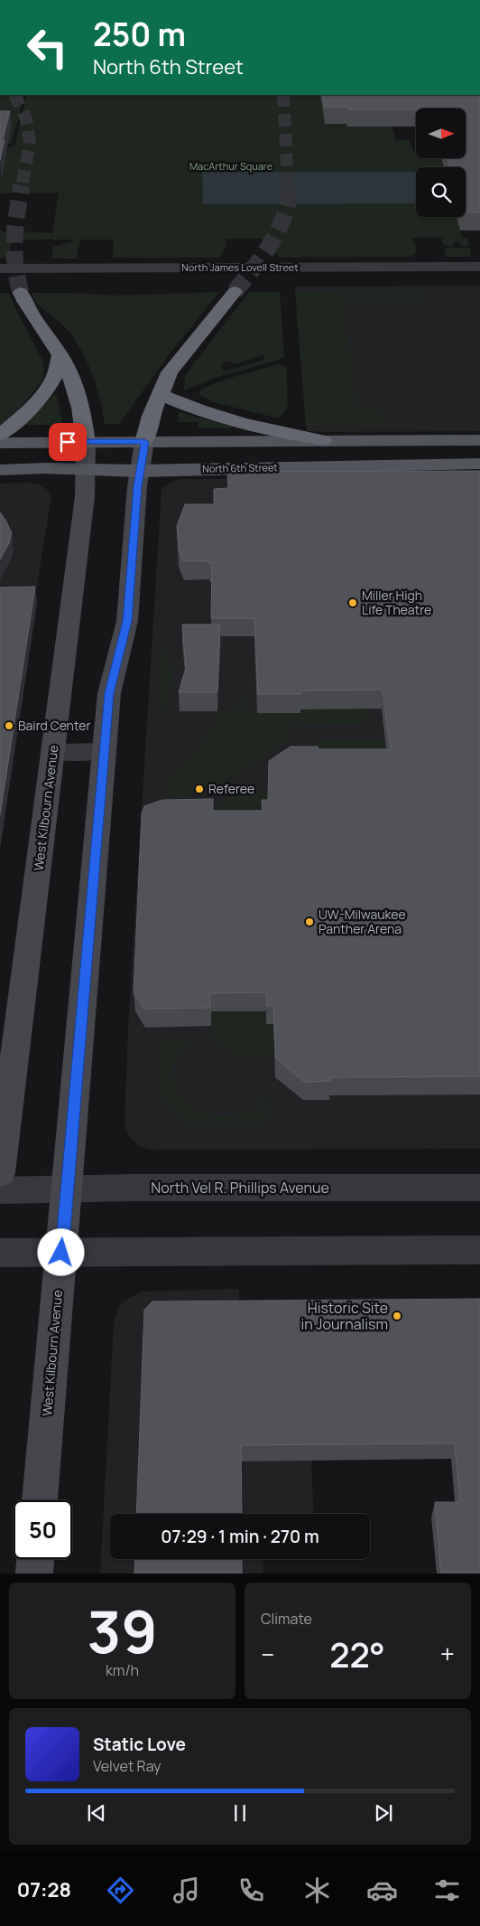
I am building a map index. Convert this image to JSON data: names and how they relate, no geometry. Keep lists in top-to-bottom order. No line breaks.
{"streets":{"main road":["North 6th Street","West Kilbourn Avenue"],"street":["North James Lovell Street","North Vel R. Phillips Avenue"]},"crossings":[["North 6th Street","West Kilbourn Avenue"],["West Kilbourn Avenue","North Vel R. Phillips Avenue"]],"parks":["MacArthur Square"],"places":["Miller High Life Theatre","Baird Center","Referee","UW-Milwaukee Panther Arena","Historic Site in Journalism"],"north":"right","page":{"turn":["250 m","North 6th Street"],"limit":"50","trip":"07:29 · 1 min · 270 m","tile":[["39","km/h"],"Climate"],"heat":["−","22°","+"],"song":["Static Love","Velvet Ray"],"tabs":"07:28"}}
